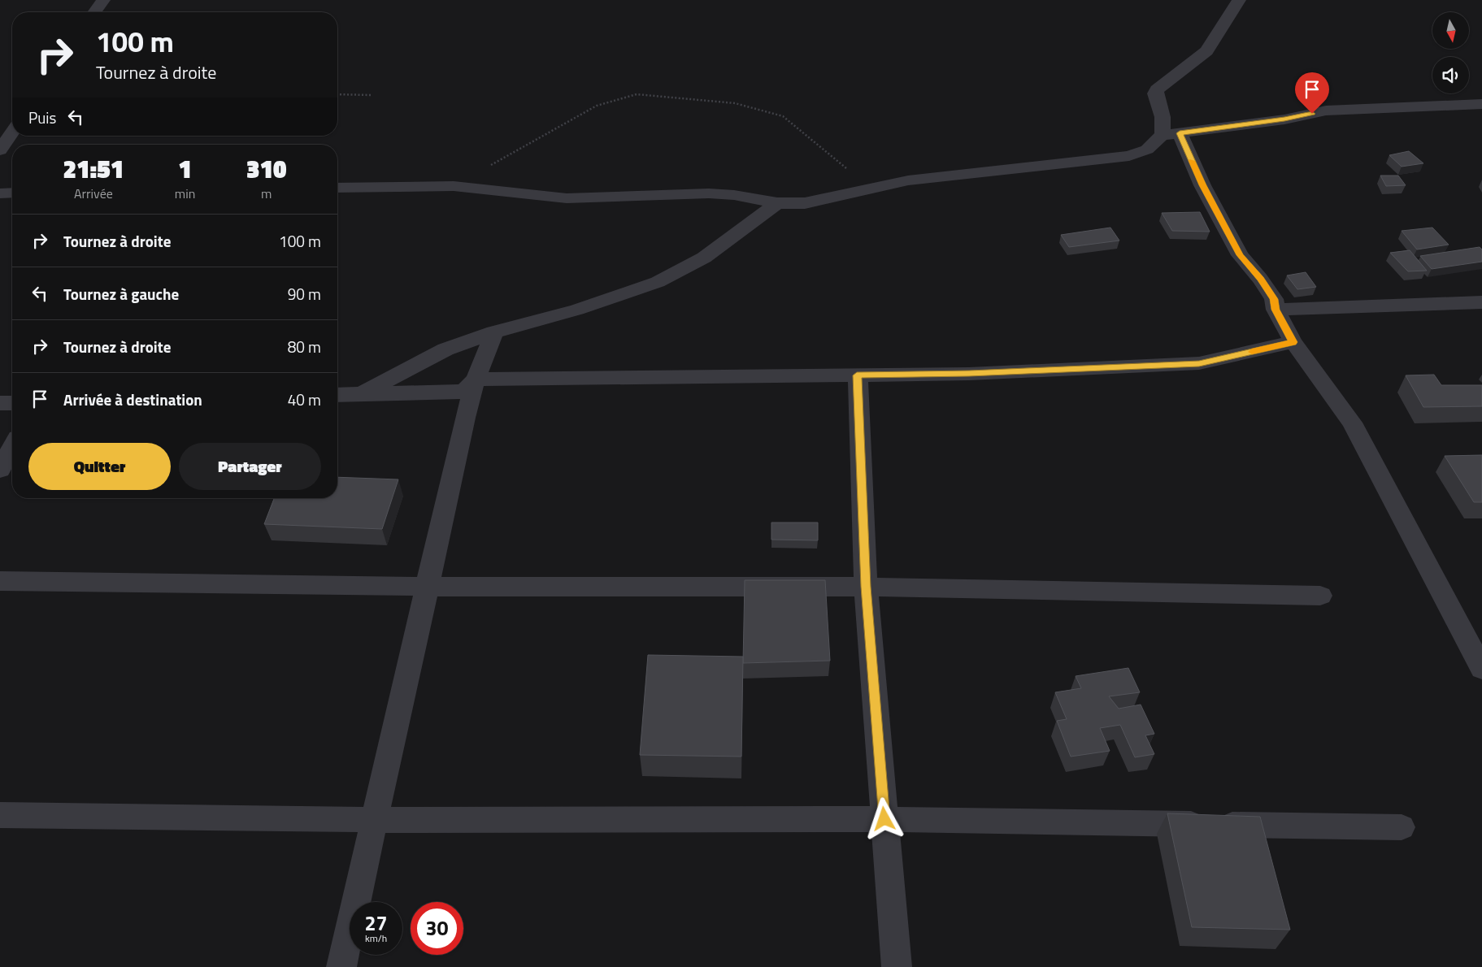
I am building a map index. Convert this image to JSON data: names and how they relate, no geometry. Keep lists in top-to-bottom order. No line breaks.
{"north":"bottom","page":{"turn":["100 m","Tournez à droite"],"then":"Puis","eta":["21:51","Arrivée","1","min","310","m"],"list":[{"name":"Tournez à droite","value":"100 m"},{"name":"Tournez à gauche","value":"90 m"},{"name":"Tournez à droite","value":"80 m"},{"name":"Arrivée à destination","value":"40 m"}],"buttons":["Quitter","Partager"],"speed":"27 km/h","limit":"30"}}
